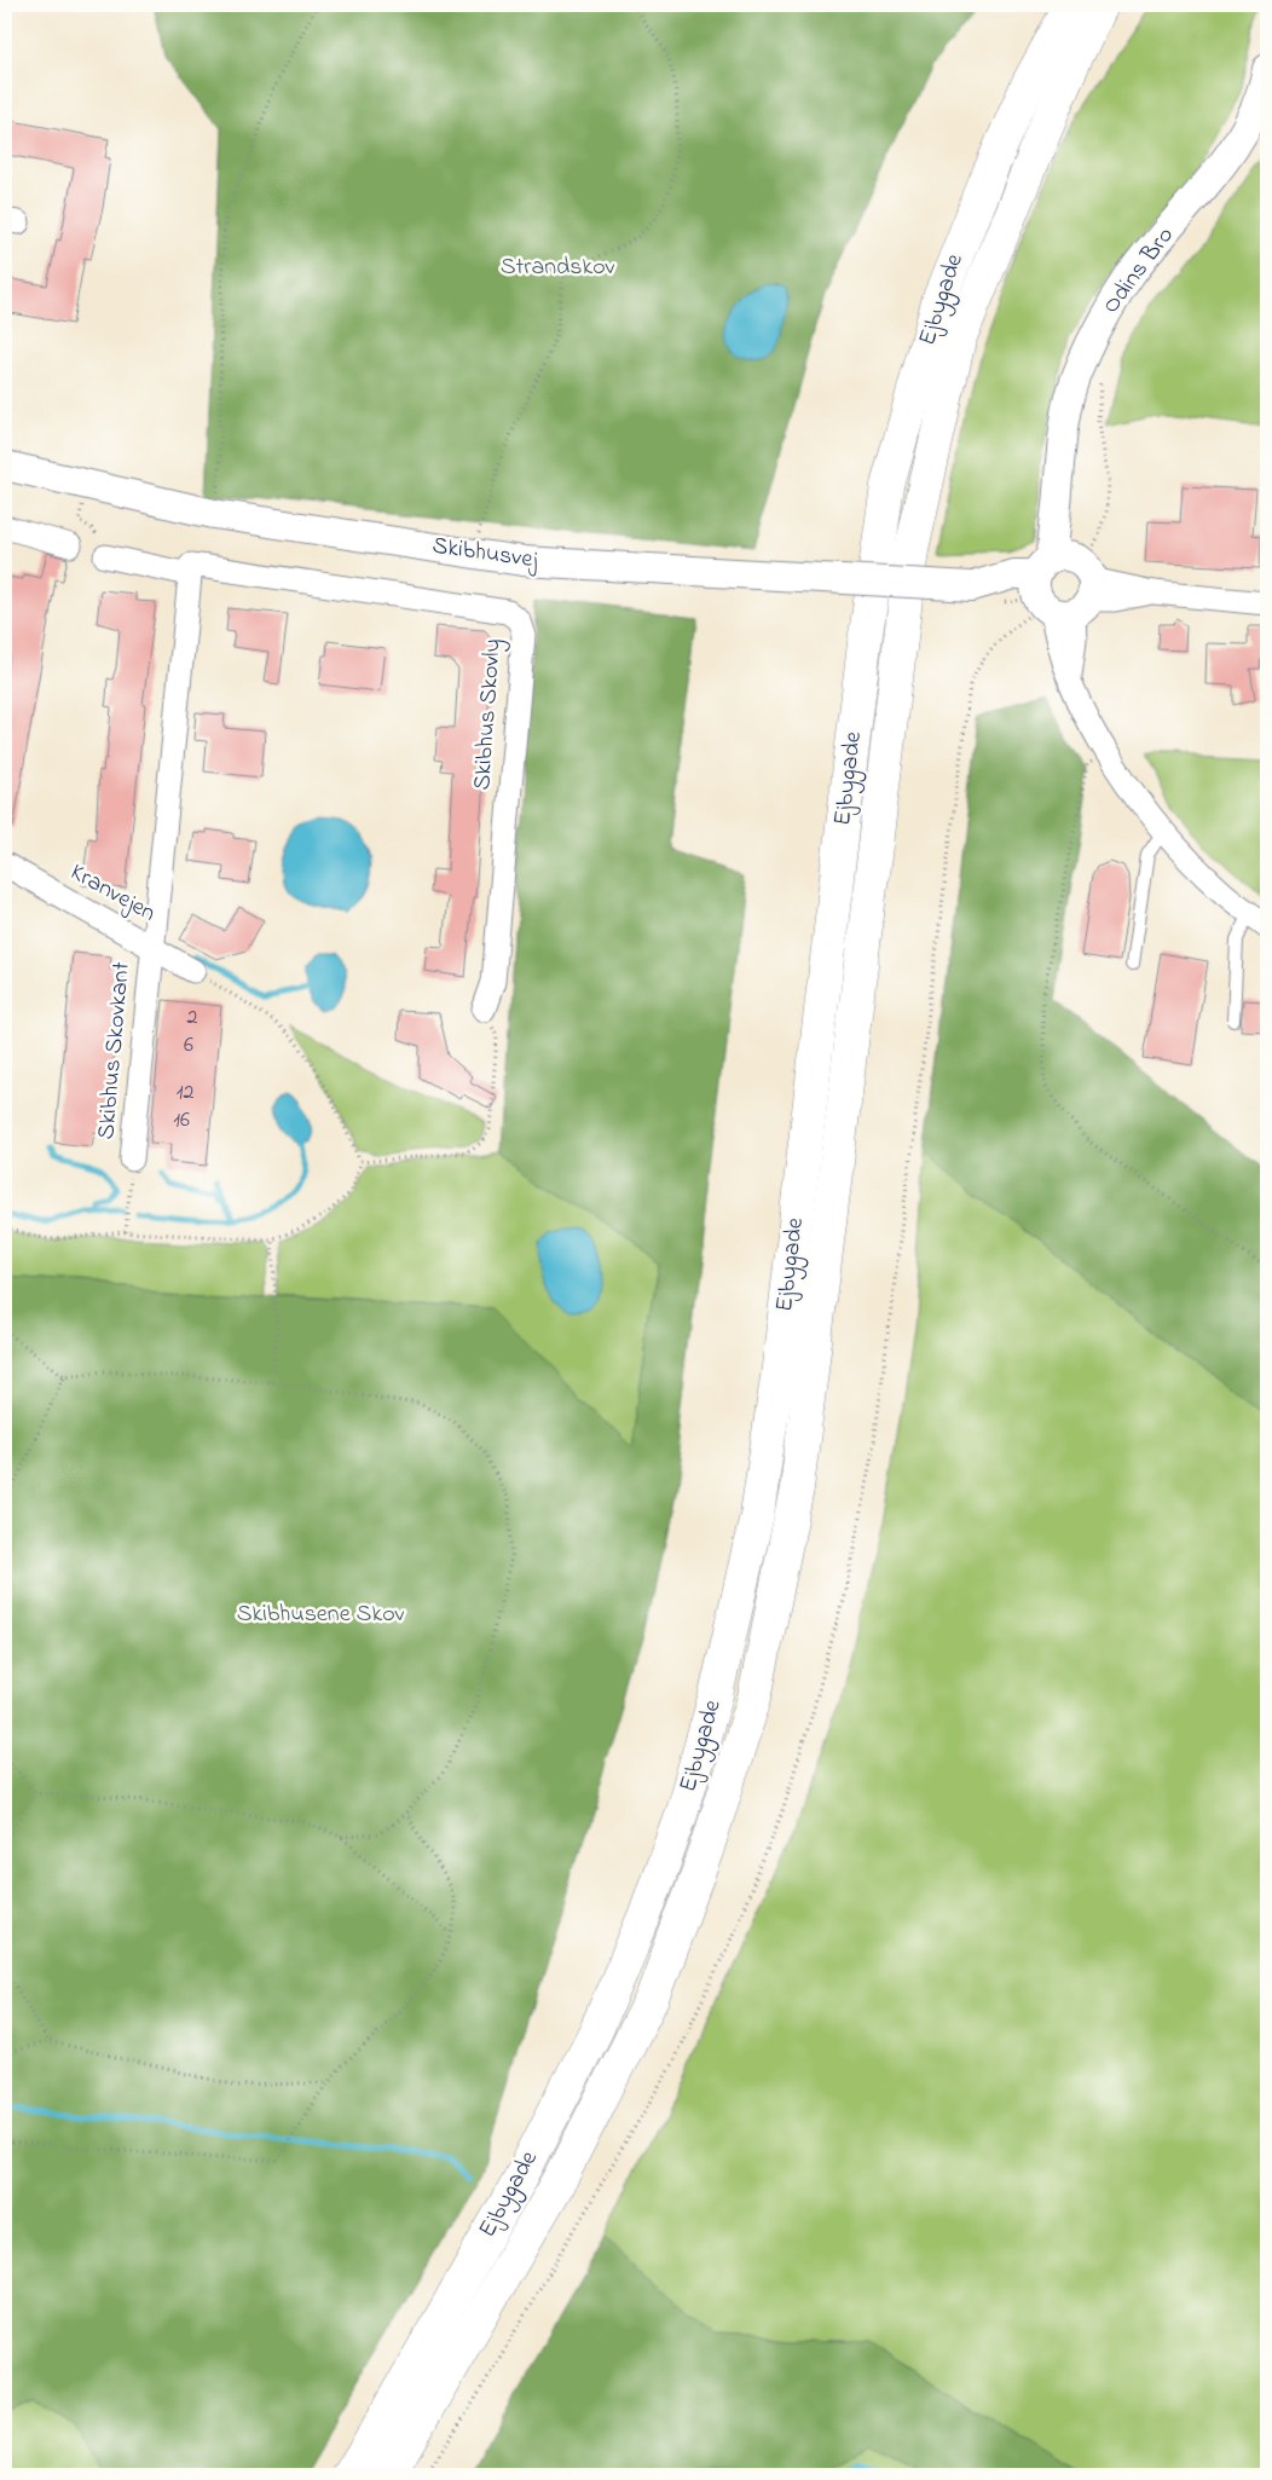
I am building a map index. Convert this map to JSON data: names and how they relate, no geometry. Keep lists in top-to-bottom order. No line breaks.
{"streets":{"main road":["Ejbygade"],"street":["Odins Bro","Skibhusvej","Skibhus Skovly","Kranvejen","Skibhus Skovkant"]},"crossings":[["Odins Bro","Skibhusvej"],["Kranvejen","Skibhus Skovkant"]],"parks":["Strandskov","Skibhusene Skov"],"house_numbers":["2","6","12","16"]}
